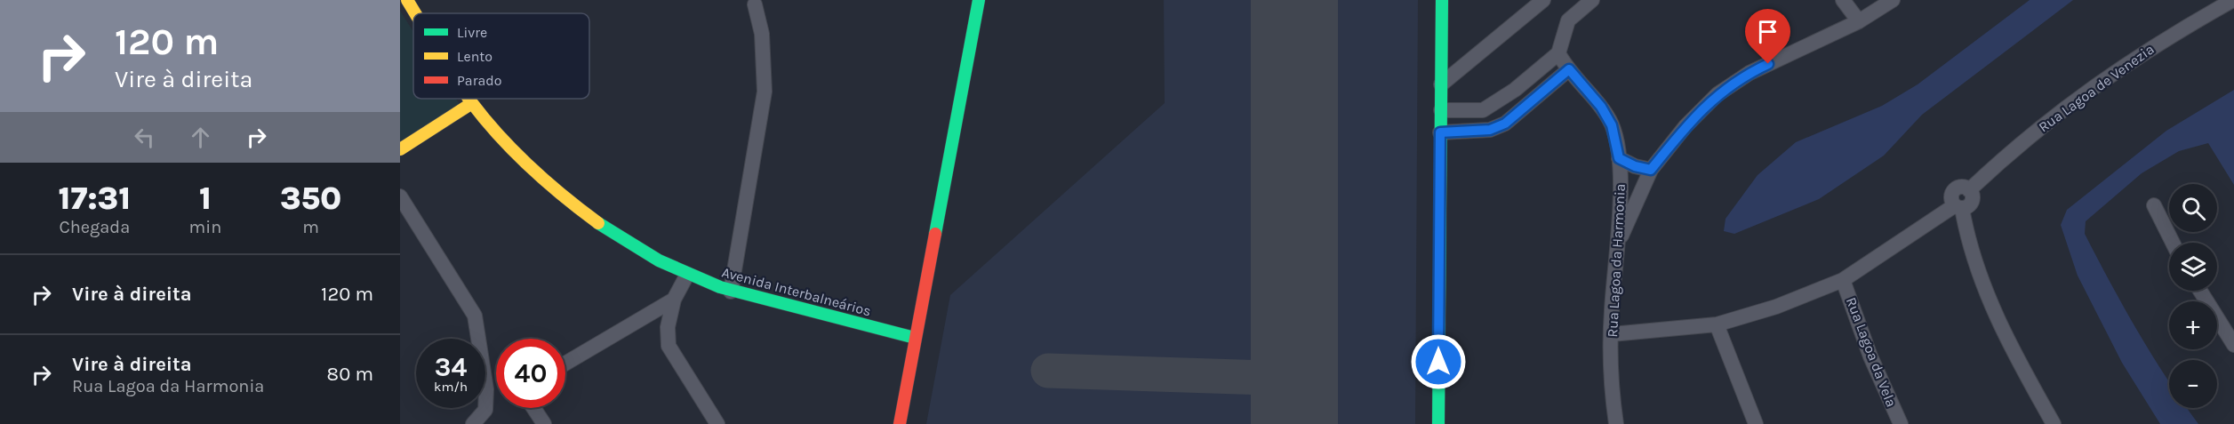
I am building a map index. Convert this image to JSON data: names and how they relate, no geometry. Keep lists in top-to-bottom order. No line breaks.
{"streets":{"street":["Rua Lagoa de Venezia","Rua Lagoa da Harmonia","Avenida Interbalneários","Rua Lagoa da Vela"]},"legend":["Livre","Lento","Parado"],"page":{"turn":["120 m","Vire à direita"],"eta":["17:31","Chegada","1","min","350","m"],"map_buttons":["+","−"],"list":[{"name":"Vire à direita","value":"120 m"},{"name":"Vire à direita","note":"Rua Lagoa da Harmonia","value":"80 m"}],"speed":"34 km/h","limit":"40"}}
